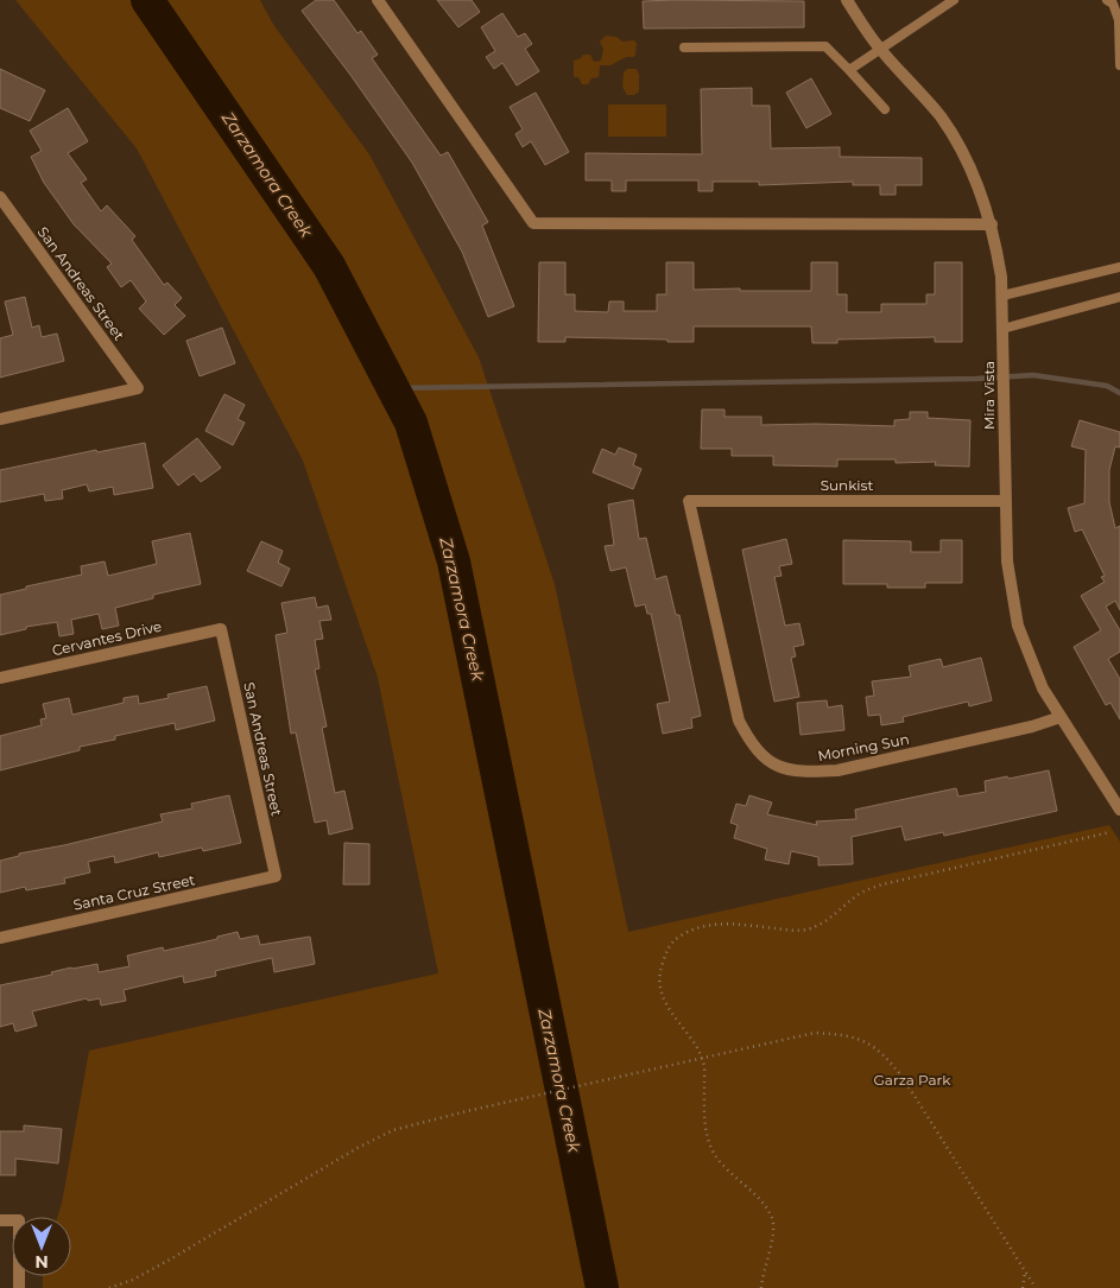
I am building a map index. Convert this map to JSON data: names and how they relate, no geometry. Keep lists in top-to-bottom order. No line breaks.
{"streets":{"street":["San Andreas Street","Mira Vista","Sunkist","Cervantes Drive","Morning Sun","Santa Cruz Street"]},"crossings":[["San Andreas Street","Cervantes Drive"],["San Andreas Street","Santa Cruz Street"],["Mira Vista","Sunkist"],["Mira Vista","Morning Sun"],["Sunkist","Morning Sun"]],"water":["Zarzamora Creek"],"parks":["Garza Park"],"north":"bottom"}
